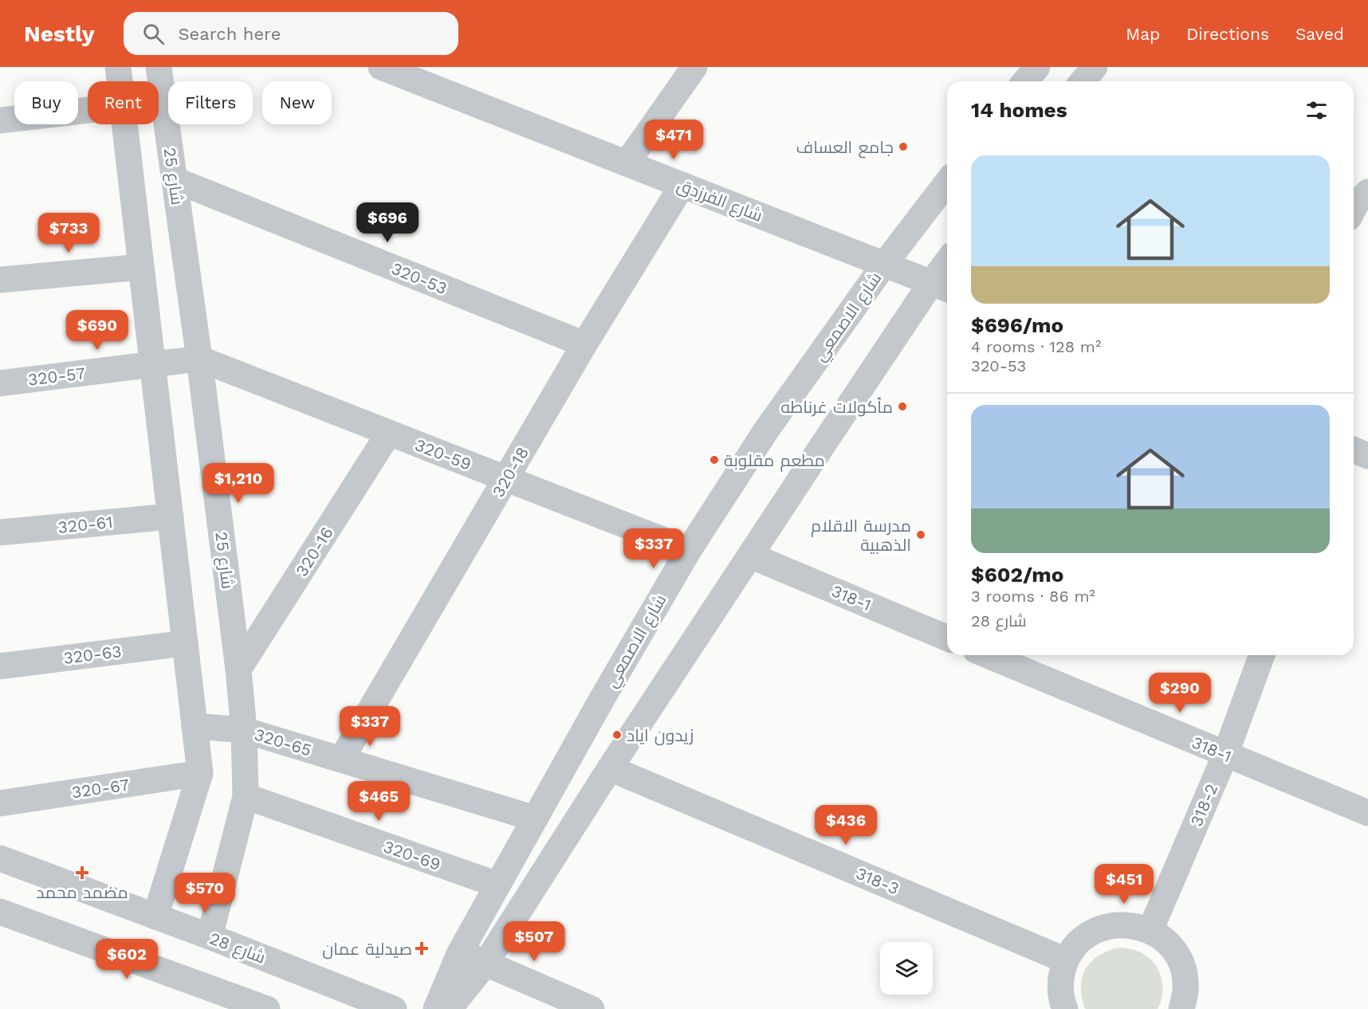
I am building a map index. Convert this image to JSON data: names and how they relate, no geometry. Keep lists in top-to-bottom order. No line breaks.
{"streets":{"street":["شارع 25","شارع الفرزدق","320-53","شارع الاصمعي","320-57","320-59","320-18","320-61","320-16","318-1","320-63","320-65","320-67","318-2","320-69","318-3","شارع 28"]},"crossings":[["شارع 25","320-53"],["شارع 25","320-57"],["شارع 25","320-59"],["شارع 25","320-16"],["شارع 25","320-65"],["شارع 25","320-69"],["شارع 25","شارع 28"],["شارع الفرزدق","شارع الاصمعي"],["شارع الفرزدق","320-18"],["320-53","320-18"],["شارع الاصمعي","320-59"],["شارع الاصمعي","320-65"],["شارع الاصمعي","320-69"],["320-57","320-59"],["320-59","320-18"],["320-59","320-16"],["320-18","320-65"],["318-1","318-2"]],"places":{"other":["جامع العساف","مأكولات غرناطه","مطعم مقلوبة","مدرسة الاقلام الذهبية","زيدون اياد"],"health":["مضمد محمد","صيدلية عمان"]},"page":{"header":"Nestly","search":"Search here","nav":["Map","Directions","Saved"],"chip":["Buy","Rent","Filters","New"],"heading":"14 homes","price":["$471","$696","$733","$690","$1,210","$337","$290","$337","$465","$436","$451","$570","$507","$602"],"list":[{"name":"$696/mo","note":"4 rooms · 128 m² · 320-53"},{"name":"$602/mo","note":"3 rooms · 86 m² · شارع 28"}]}}
